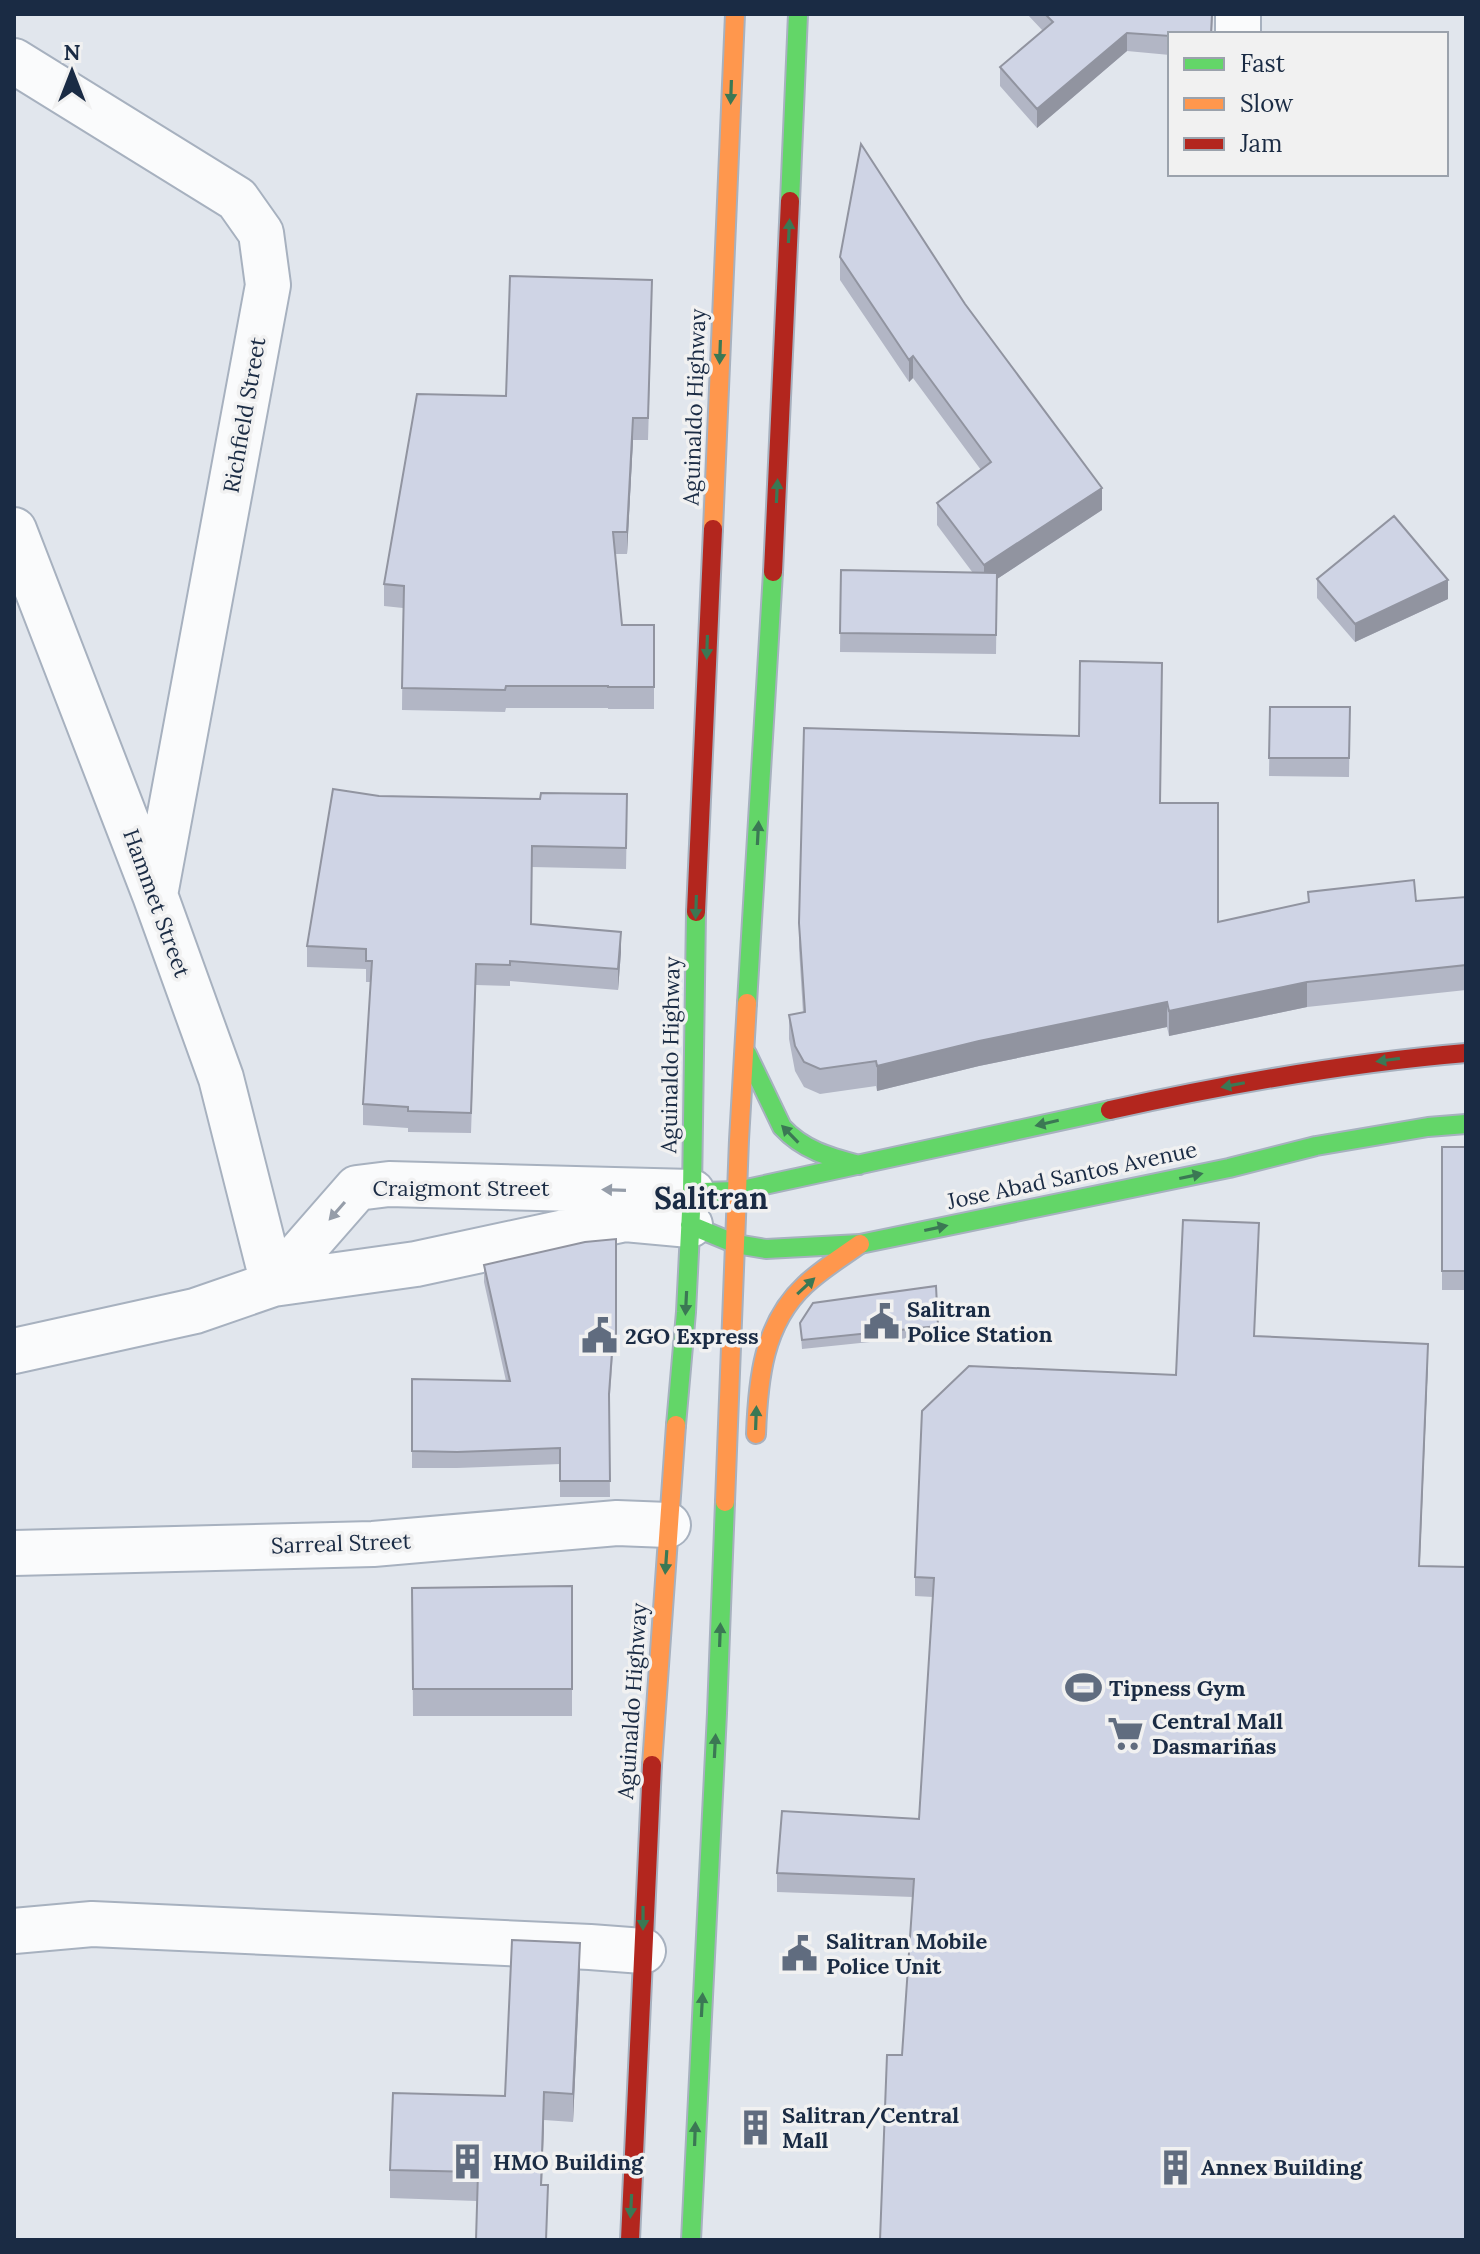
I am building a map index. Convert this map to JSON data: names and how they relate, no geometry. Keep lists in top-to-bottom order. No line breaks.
{"streets":{"main road":["Aguinaldo Highway","Jose Abad Santos Avenue"],"street":["Richfield Street","Hammet Street","Craigmont Street","Sarreal Street"]},"crossings":[["Aguinaldo Highway","Jose Abad Santos Avenue"],["Aguinaldo Highway","Craigmont Street"],["Aguinaldo Highway","Sarreal Street"],["Richfield Street","Hammet Street"],["Hammet Street","Craigmont Street"],["Jose Abad Santos Avenue","Craigmont Street"]],"districts":["Salitran"],"places":{"public building":["Salitran Police Station","2GO Express","Salitran Mobile Police Unit"],"sports":["Tipness Gym"],"supermarket":["Central Mall Dasmariñas"],"building":["Salitran/Central Mall","HMO Building","Annex Building"]},"legend":["Fast","Slow","Jam"],"north":"top"}
